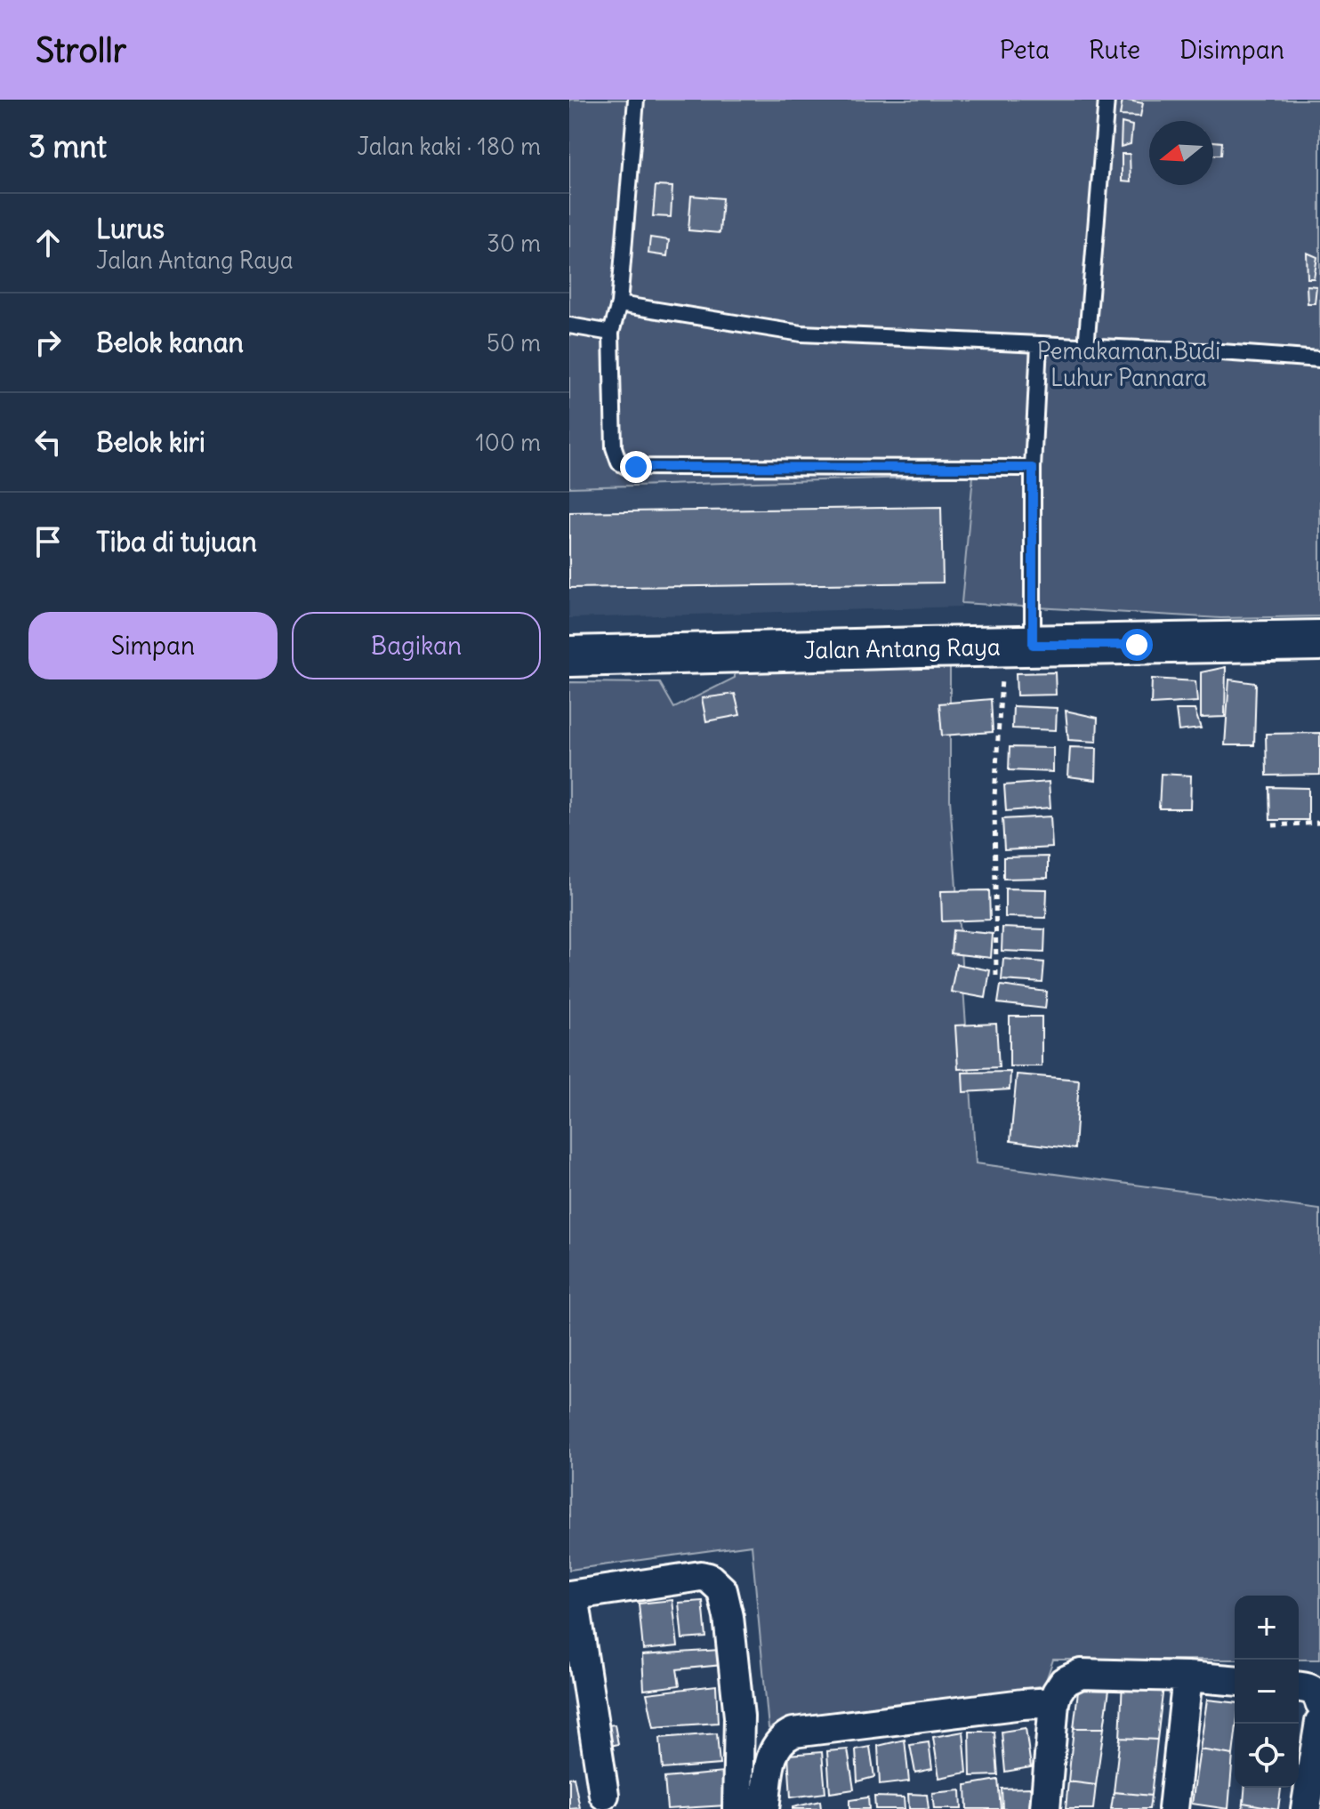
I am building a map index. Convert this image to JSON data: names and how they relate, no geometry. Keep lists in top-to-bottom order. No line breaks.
{"streets":{"main road":["Jalan Antang Raya"]},"parks":["Pemakaman Budi Luhur Pannara"],"north":"left","page":{"header":"Strollr","nav":["Peta","Rute","Disimpan"],"heading":["3 mnt","Jalan kaki · 180 m"],"list":[["Lurus","Jalan Antang Raya","30 m"],["Belok kanan","50 m"],["Belok kiri","100 m"],"Tiba di tujuan"],"buttons":["Simpan","Bagikan"],"map_buttons":["+","−"]}}
